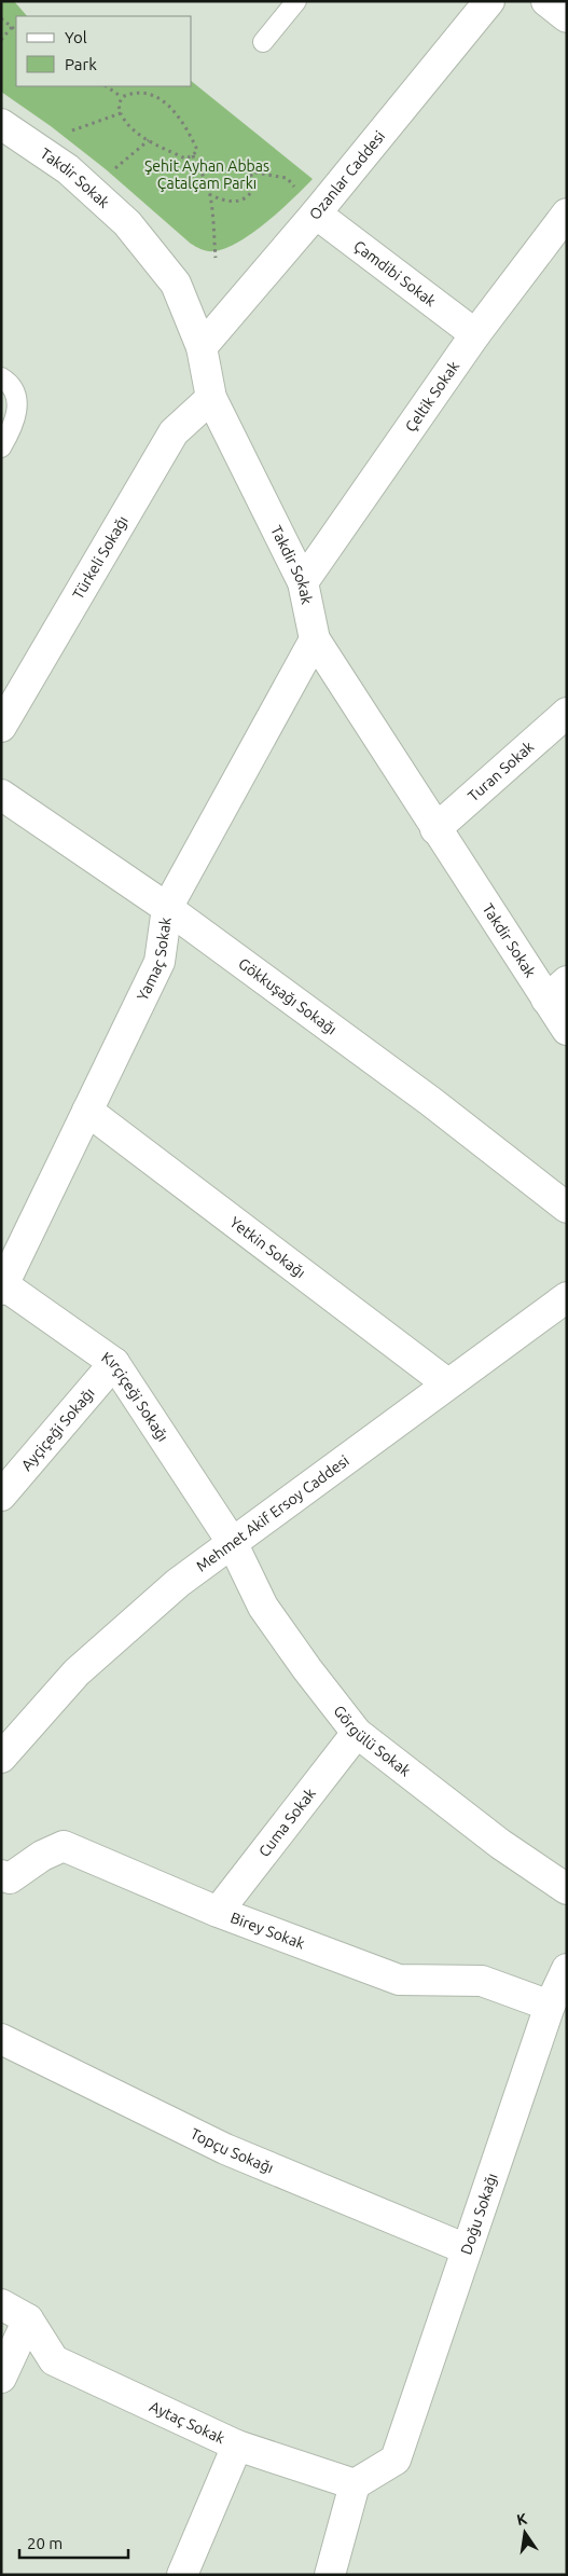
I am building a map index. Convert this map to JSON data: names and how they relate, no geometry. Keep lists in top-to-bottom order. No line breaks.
{"streets":{"street":["Ozanlar Caddesi","Takdir Sokak","Çamdibi Sokak","Çeltik Sokak","Türkeli Sokağı","Turan Sokak","Yamaç Sokak","Gökkuşağı Sokağı","Yetkin Sokağı","Kırçiçeği Sokağı","Ayçiçeği Sokağı","Mehmet Akif Ersoy Caddesi","Görgülü Sokak","Cuma Sokak","Birey Sokak","Topçu Sokağı","Doğu Sokağı","Aytaç Sokak"]},"crossings":[["Ozanlar Caddesi","Takdir Sokak"],["Ozanlar Caddesi","Çamdibi Sokak"],["Takdir Sokak","Çeltik Sokak"],["Takdir Sokak","Türkeli Sokağı"],["Takdir Sokak","Turan Sokak"],["Takdir Sokak","Yamaç Sokak"],["Çamdibi Sokak","Çeltik Sokak"],["Yamaç Sokak","Gökkuşağı Sokağı"],["Yamaç Sokak","Yetkin Sokağı"],["Yamaç Sokak","Kırçiçeği Sokağı"],["Yetkin Sokağı","Mehmet Akif Ersoy Caddesi"],["Kırçiçeği Sokağı","Ayçiçeği Sokağı"],["Kırçiçeği Sokağı","Mehmet Akif Ersoy Caddesi"],["Kırçiçeği Sokağı","Görgülü Sokak"],["Mehmet Akif Ersoy Caddesi","Görgülü Sokak"],["Görgülü Sokak","Cuma Sokak"],["Cuma Sokak","Birey Sokak"],["Birey Sokak","Doğu Sokağı"],["Topçu Sokağı","Doğu Sokağı"],["Doğu Sokağı","Aytaç Sokak"]],"parks":["Şehit Ayhan Abbas Çatalçam Parkı"],"legend":["Yol","Park"],"scale_bar":"20 m","north":"top"}
